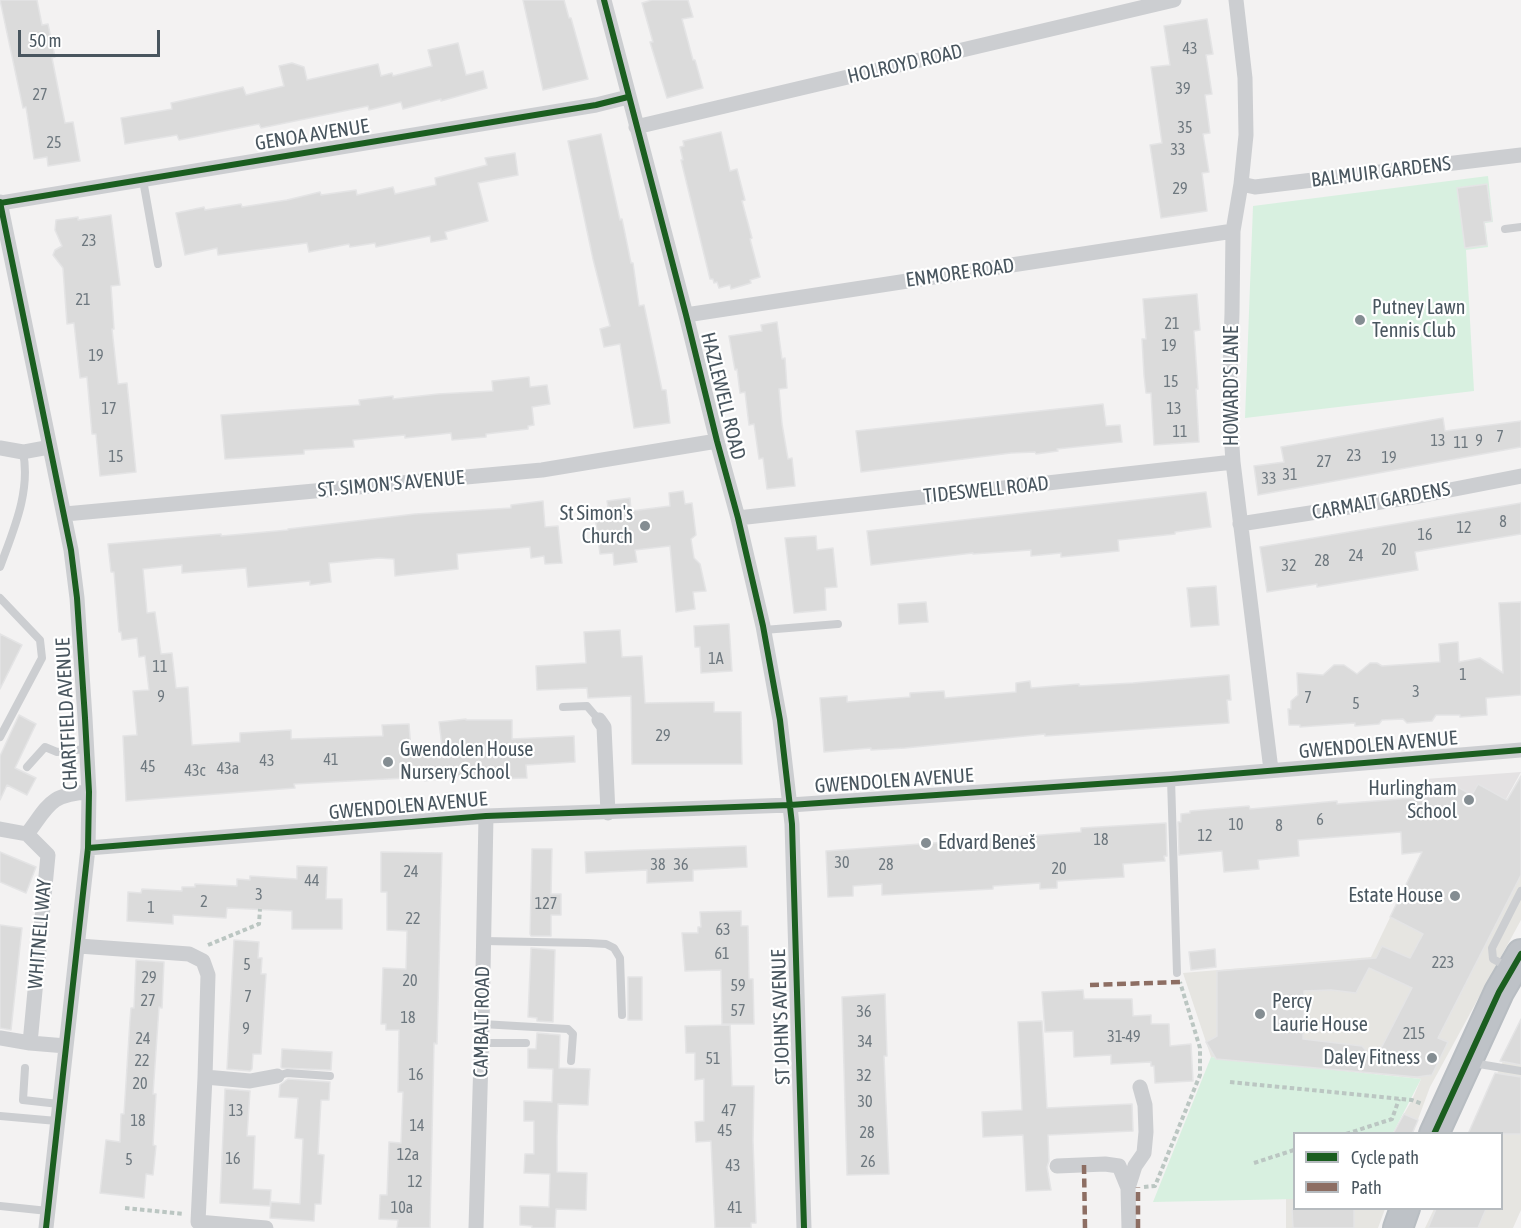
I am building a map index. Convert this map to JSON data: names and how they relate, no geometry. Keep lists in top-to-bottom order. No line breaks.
{"streets":{"street":["HOLROYD ROAD","GENOA AVENUE","BALMUIR GARDENS","ENMORE ROAD","HOWARD'S LANE","HAZLEWELL ROAD","ST. SIMON'S AVENUE","TIDESWELL ROAD","CARMALT GARDENS","CHARTFIELD AVENUE","GWENDOLEN AVENUE","WHITNELL WAY","ST JOHN'S AVENUE","CAMBALT ROAD"]},"crossings":[["HOLROYD ROAD","HAZLEWELL ROAD"],["GENOA AVENUE","HAZLEWELL ROAD"],["GENOA AVENUE","CHARTFIELD AVENUE"],["BALMUIR GARDENS","HOWARD'S LANE"],["ENMORE ROAD","HOWARD'S LANE"],["ENMORE ROAD","HAZLEWELL ROAD"],["HOWARD'S LANE","TIDESWELL ROAD"],["HOWARD'S LANE","CARMALT GARDENS"],["HOWARD'S LANE","GWENDOLEN AVENUE"],["HAZLEWELL ROAD","ST. SIMON'S AVENUE"],["HAZLEWELL ROAD","TIDESWELL ROAD"],["HAZLEWELL ROAD","GWENDOLEN AVENUE"],["HAZLEWELL ROAD","ST JOHN'S AVENUE"],["ST. SIMON'S AVENUE","CHARTFIELD AVENUE"],["CHARTFIELD AVENUE","GWENDOLEN AVENUE"],["GWENDOLEN AVENUE","ST JOHN'S AVENUE"],["GWENDOLEN AVENUE","CAMBALT ROAD"]],"places":["Putney Lawn Tennis Club","St Simon's Church","Gwendolen House Nursery School","Hurlingham School","Edvard Beneš","Estate House","Percy Laurie House","Daley Fitness"],"house_numbers":["43","39","27","35","25","33","29","23","21","21","19","19","15","17","13","11","7","13","9","11","23","15","19","27","31","33","8","12","16","20","24","28","32","1A","11","1","3","9","7","5","29","41","43","45","43a","43c","6","10","8","12","18","30","38","36","28","20","24","44","3","2","127","1","22","63","61","223","5","29","20","59","7","27","57","36","18","9","215","31-49","24","34","51","22","16","32","20","30","13","47","18","14","45","28","12a","16","5","26","43","12","10a","41"],"legend":["Cycle path","Path"],"scale_bar":"50 m"}
